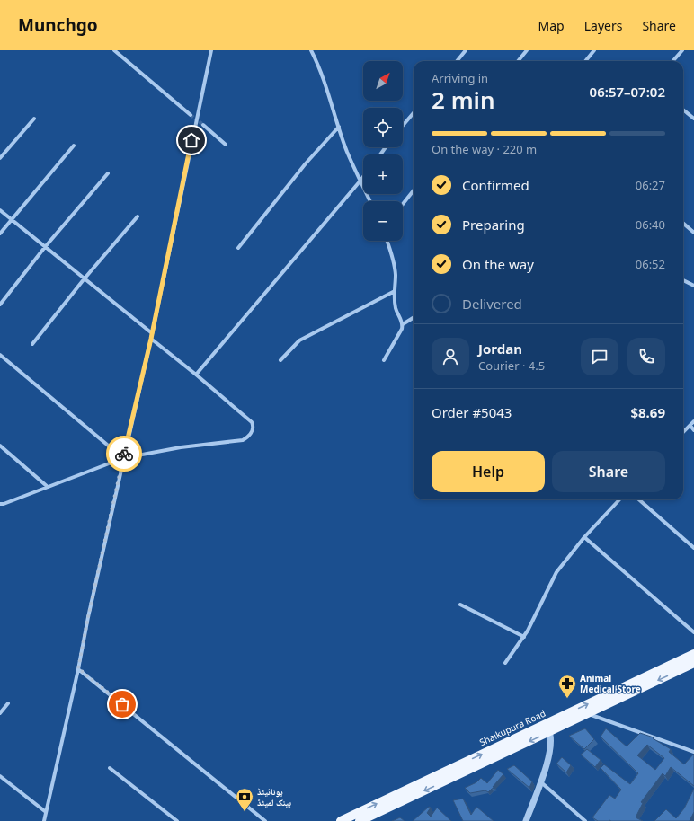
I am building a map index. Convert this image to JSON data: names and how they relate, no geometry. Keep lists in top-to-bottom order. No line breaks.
{"streets":{"main road":["Shaikupura Road"]},"places":{"pharmacy":["Animal Medical Store"],"bank":["یونائیٹڈ بینک لمیٹڈ"]},"north":"top right","page":{"header":"Munchgo","nav":["Map","Layers","Share"],"map_buttons":["+","−"],"heading":["2 min","Arriving in","06:57–07:02"],"panel":["Jordan","Courier · 4.5","Order #5043","$8.69"],"bar":"On the way · 220 m","list":[["Confirmed","06:27"],["Preparing","06:40"],["On the way","06:52"],"Delivered"],"buttons":["Help","Share"]}}
